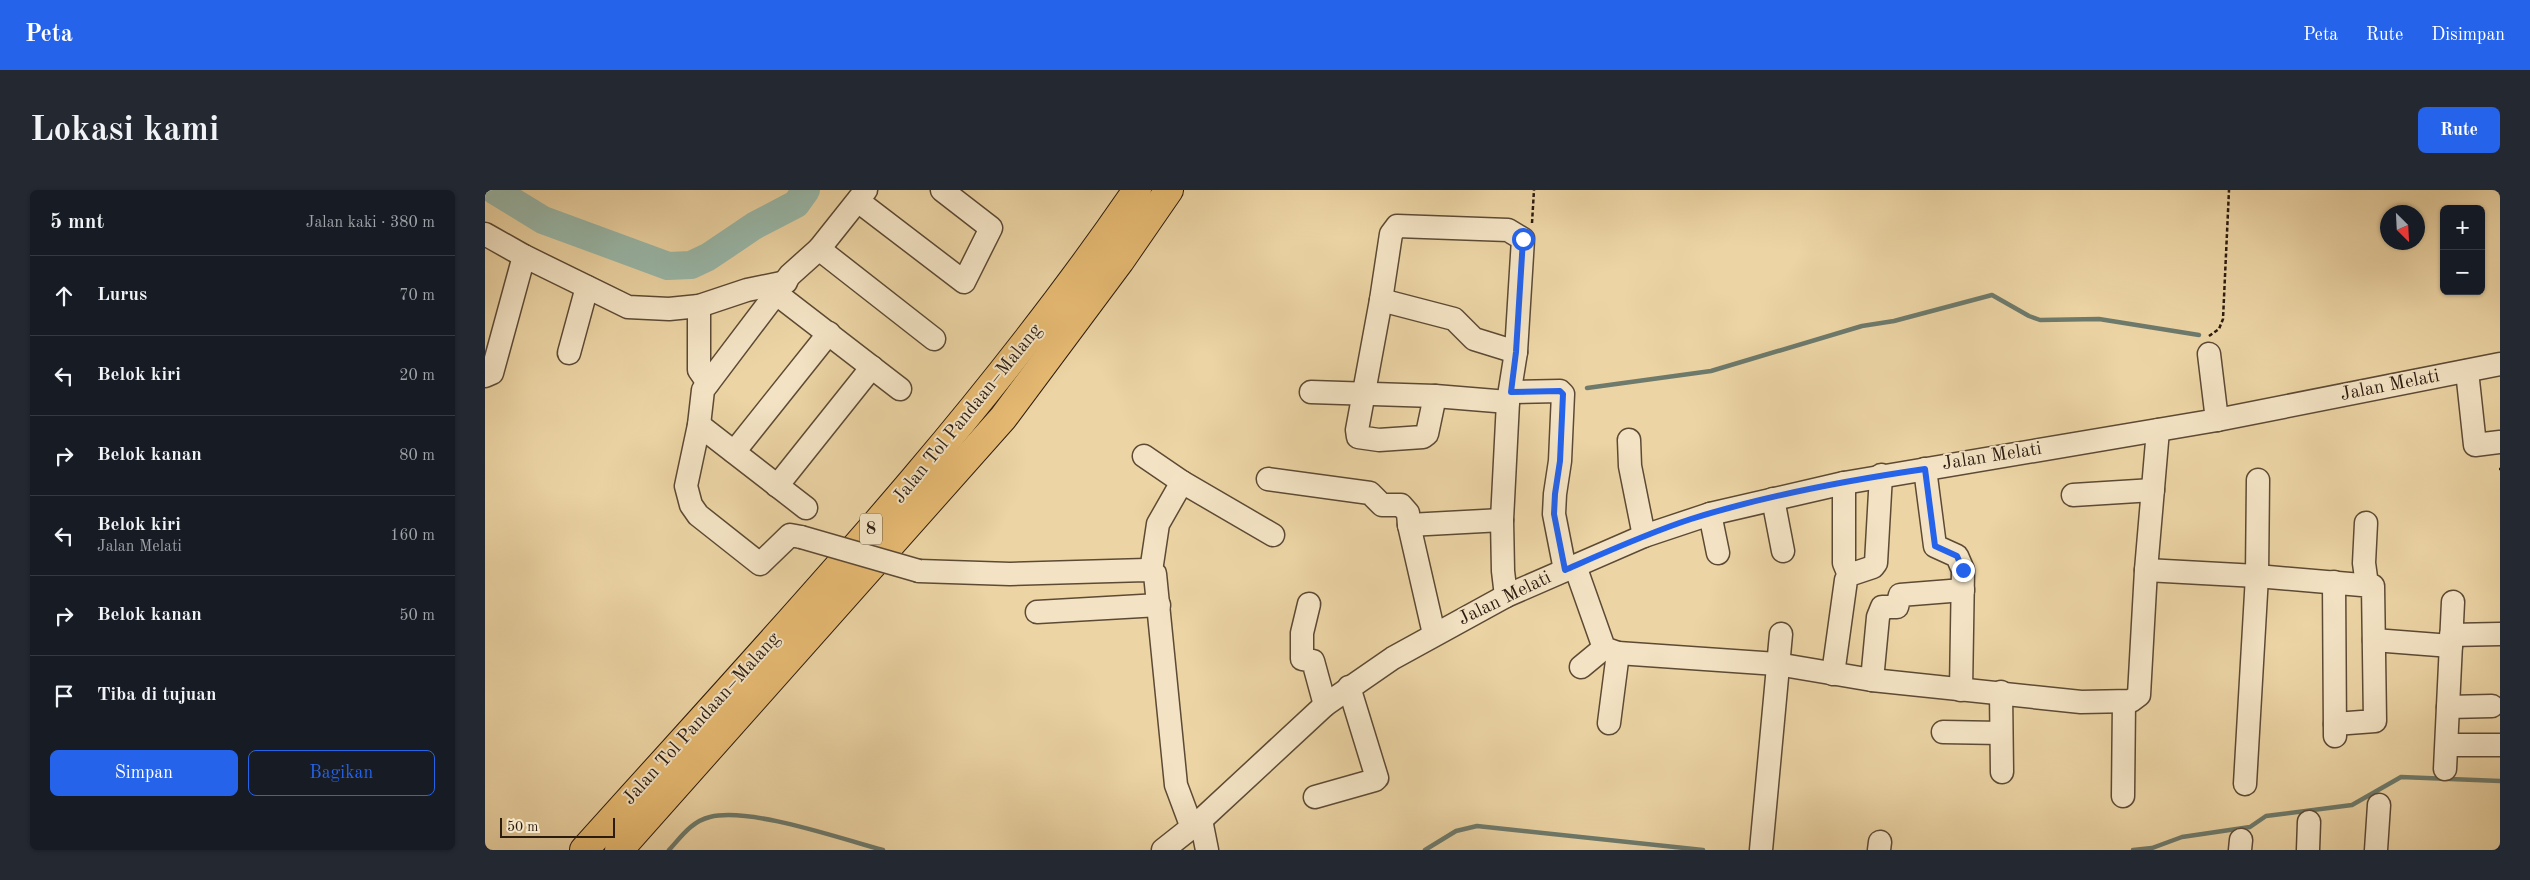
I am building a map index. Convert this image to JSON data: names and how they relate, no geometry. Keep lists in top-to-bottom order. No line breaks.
{"streets":{"highway":["Jalan Tol Pandaan–Malang","8"],"street":["Jalan Melati"]},"scale_bar":"50 m","north":"bottom right","page":{"header":"Peta","nav":["Peta","Rute","Disimpan"],"buttons":["Rute",["Simpan","Bagikan"]],"title":"Lokasi kami","heading":["5 mnt","Jalan kaki · 380 m"],"map_buttons":["+","−"],"list":[["Lurus","70 m"],["Belok kiri","20 m"],["Belok kanan","80 m"],["Belok kiri","Jalan Melati","160 m"],["Belok kanan","50 m"],"Tiba di tujuan"],"scale":"50 m"}}
